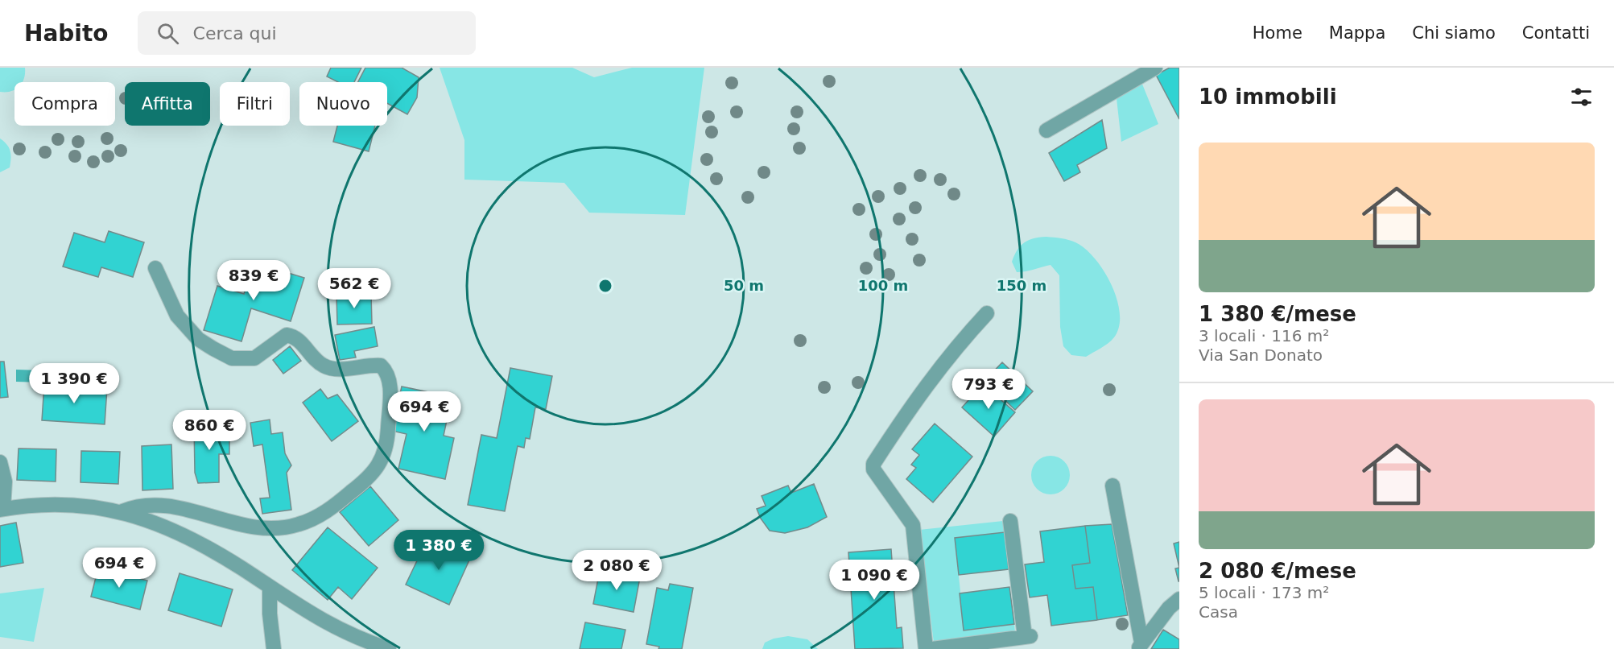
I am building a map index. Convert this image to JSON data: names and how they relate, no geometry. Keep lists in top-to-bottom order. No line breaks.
{"page":{"header":"Habito","search":"Cerca qui","nav":["Home","Mappa","Chi siamo","Contatti"],"heading":"10 immobili","chip":["Compra","Affitta","Filtri","Nuovo"],"list":[{"name":"1 380 €/mese","note":"3 locali · 116 m² · Via San Donato"},{"name":"2 080 €/mese","note":"5 locali · 173 m² · Casa"}],"price":["839 €","562 €","1 390 €","793 €","694 €","860 €","1 380 €","694 €","2 080 €","1 090 €"]},"rings":["50 m","100 m","150 m"]}
